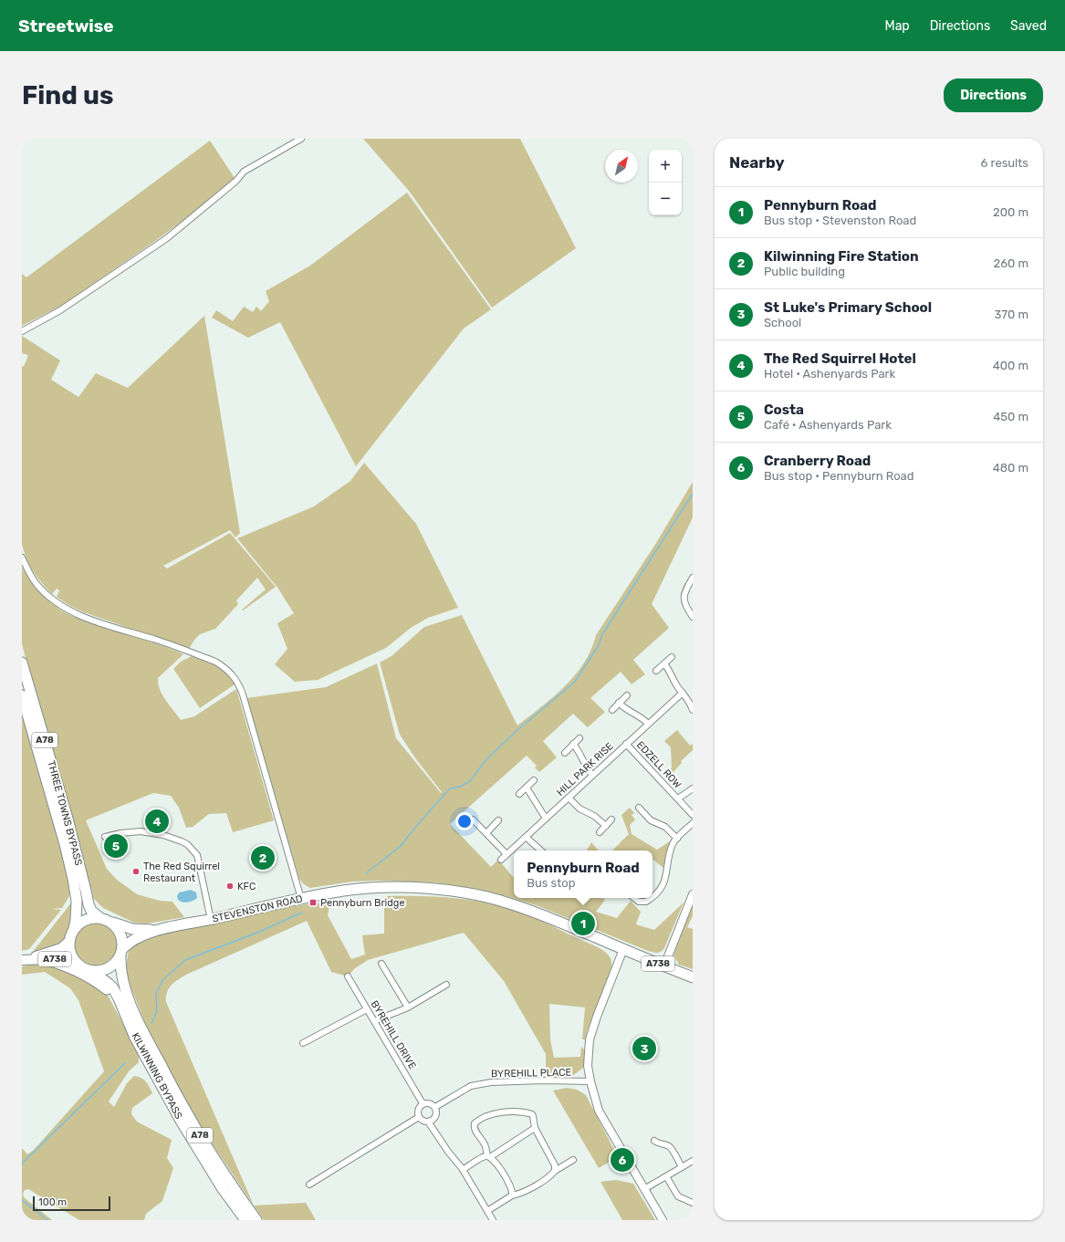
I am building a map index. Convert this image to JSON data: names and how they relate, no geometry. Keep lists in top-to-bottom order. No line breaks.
{"streets":{"highway":["A78","THREE TOWNS BYPASS","STEVENSTON ROAD","A738","KILWINNING BYPASS"],"street":["EDZELL ROW","HILL PARK RISE","BYREHILL DRIVE","BYREHILL PLACE"]},"crossings":[["A78","THREE TOWNS BYPASS"],["A78","A738"],["A78","KILWINNING BYPASS"],["EDZELL ROW","HILL PARK RISE"],["THREE TOWNS BYPASS","A738"],["THREE TOWNS BYPASS","KILWINNING BYPASS"],["STEVENSTON ROAD","A738"],["A738","KILWINNING BYPASS"],["BYREHILL DRIVE","BYREHILL PLACE"]],"places":{"other":["The Red Squirrel Restaurant","KFC"],"transit":["Pennyburn Bridge"]},"scale_bar":"100 m","north":"top right","page":{"header":"Streetwise","nav":["Map","Directions","Saved"],"buttons":"Directions","title":"Find us","heading":["Nearby","6 results"],"map_buttons":["+","−"],"list":[{"mark":"1","name":"Pennyburn Road","note":"Bus stop · Stevenston Road","value":"200 m"},{"mark":"2","name":"Kilwinning Fire Station","note":"Public building","value":"260 m"},{"mark":"3","name":"St Luke's Primary School","note":"School","value":"370 m"},{"mark":"4","name":"The Red Squirrel Hotel","note":"Hotel · Ashenyards Park","value":"400 m"},{"mark":"5","name":"Costa","note":"Café · Ashenyards Park","value":"450 m"},{"mark":"6","name":"Cranberry Road","note":"Bus stop · Pennyburn Road","value":"480 m"}],"pins":["4","5","2","1","3","6"],"popup":["Pennyburn Road","Bus stop"],"scale":"100 m"}}
